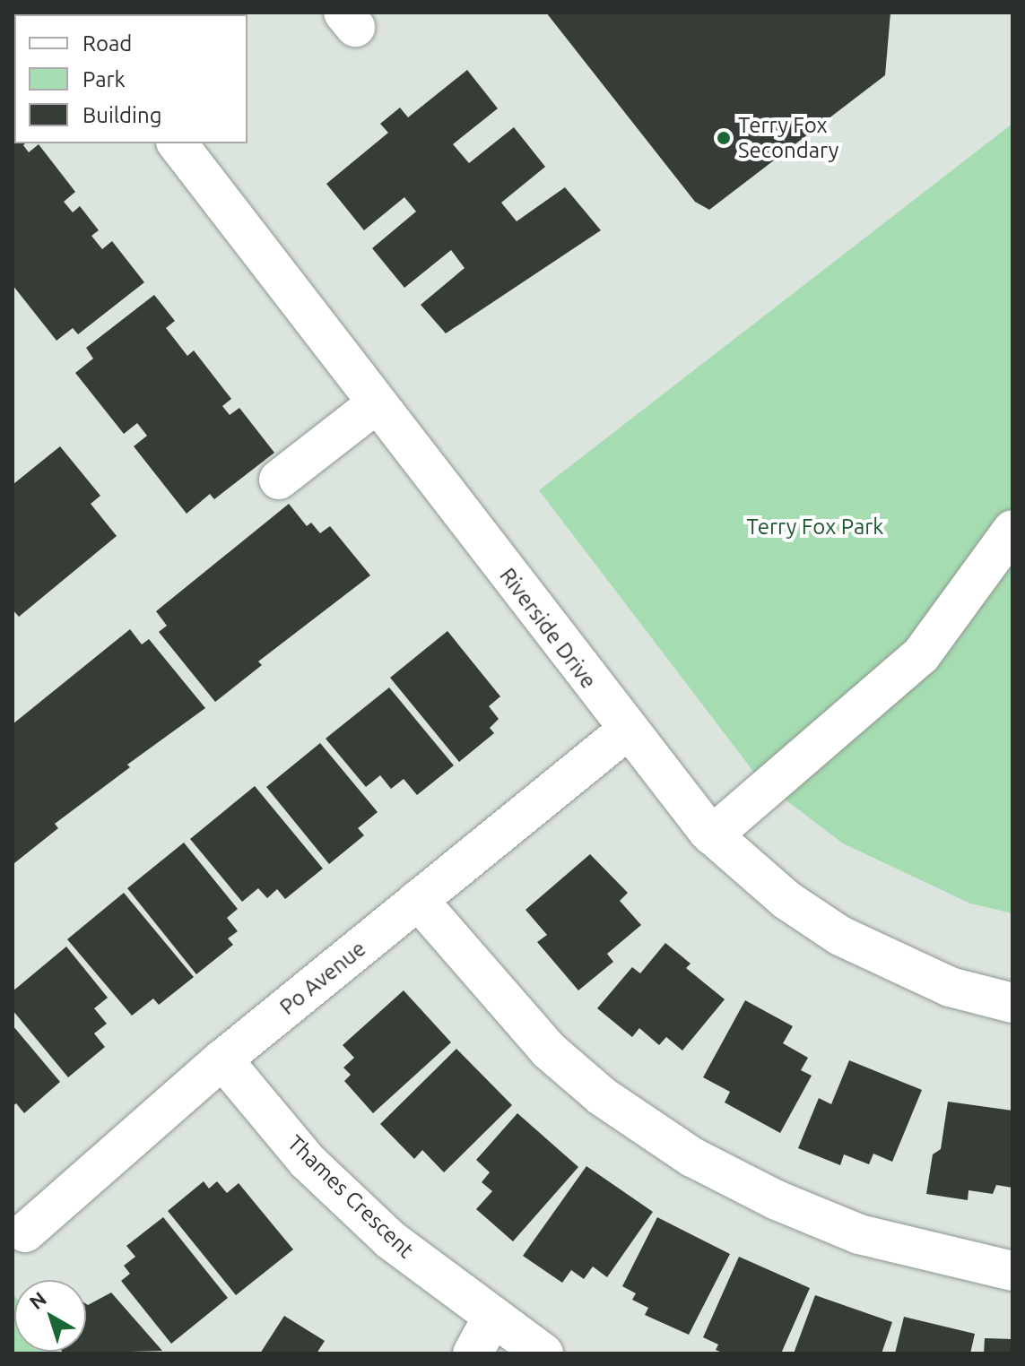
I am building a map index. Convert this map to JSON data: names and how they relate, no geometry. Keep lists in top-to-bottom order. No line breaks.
{"streets":{"street":["Riverside Drive","Po Avenue","Thames Crescent"]},"crossings":[["Riverside Drive","Po Avenue"],["Po Avenue","Thames Crescent"]],"parks":["Terry Fox Park"],"places":["Terry Fox Secondary"],"legend":["Road","Park","Building"],"north":"top left"}
